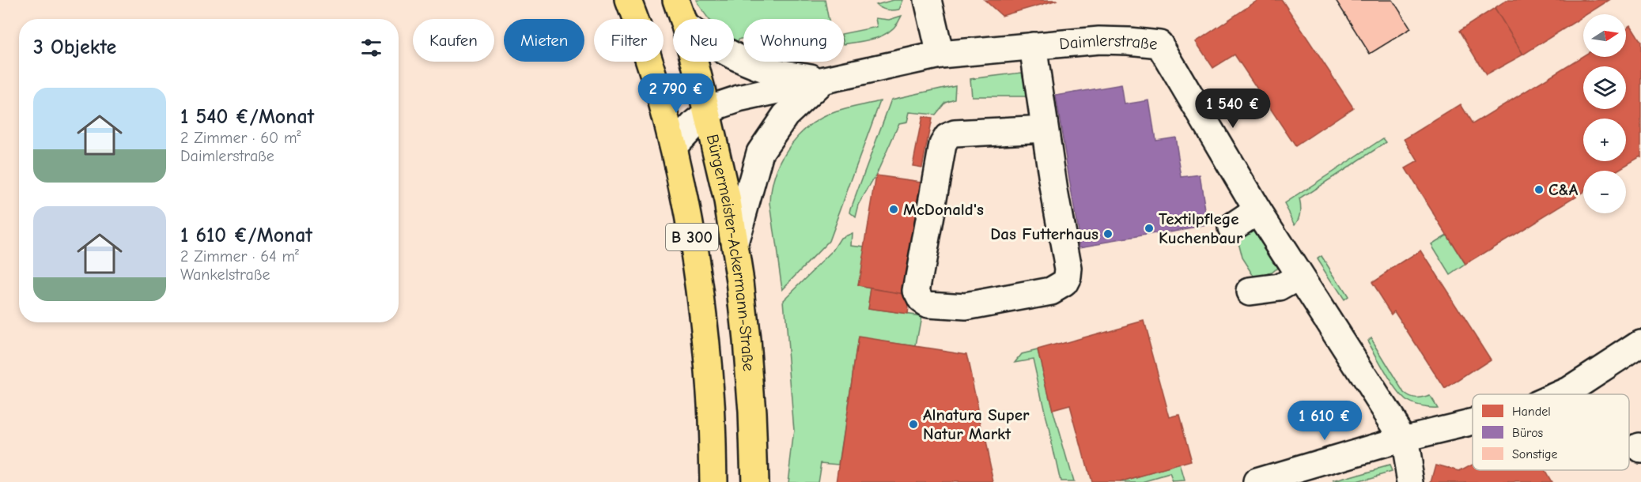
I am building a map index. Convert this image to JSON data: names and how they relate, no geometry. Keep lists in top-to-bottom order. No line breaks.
{"streets":{"main road":["B 300","Bürgermeister-Ackermann-Straße"],"street":["Daimlerstraße"]},"crossings":[["Daimlerstraße","B 300"],["Daimlerstraße","Bürgermeister-Ackermann-Straße"]],"places":["C&A","McDonald's","Textilpflege Kuchenbaur","Das Futterhaus","Alnatura Super Natur Markt"],"legend":["Handel","Büros","Sonstige"],"north":"right","page":{"map_buttons":["+","−"],"chip":["Kaufen","Mieten","Filter","Neu","Wohnung"],"heading":"3 Objekte","price":["2 790 €","1 540 €","1 610 €"],"list":[{"name":"1 540 €/Monat","note":"2 Zimmer · 60 m² · Daimlerstraße"},{"name":"1 610 €/Monat","note":"2 Zimmer · 64 m² · Wankelstraße"}]}}
